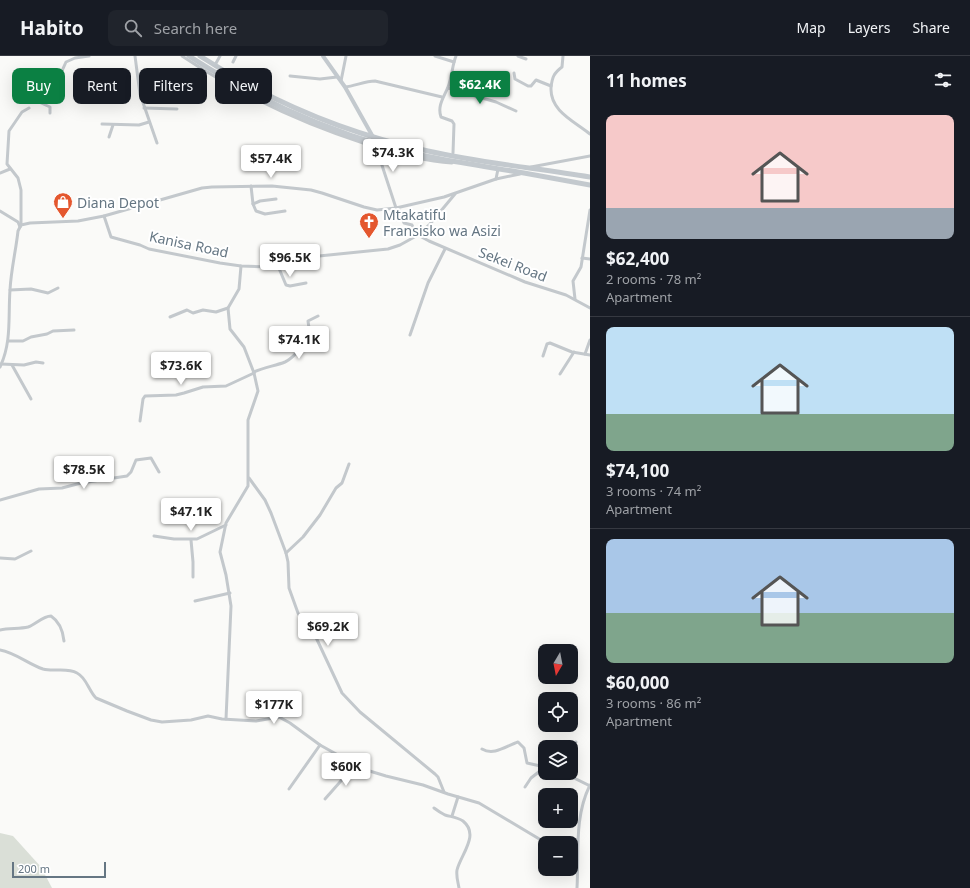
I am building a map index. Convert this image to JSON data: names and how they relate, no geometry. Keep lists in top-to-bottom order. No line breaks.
{"streets":{"street":["Kanisa Road","Sekei Road"]},"crossings":[["Kanisa Road","Sekei Road"]],"places":{"shop":["Diana Depot"],"church":["Mtakatifu Fransisko wa Asizi"]},"scale_bar":"200 m","north":"bottom","page":{"header":"Habito","search":"Search here","nav":["Map","Layers","Share"],"heading":"11 homes","chip":["Buy","Rent","Filters","New"],"price":["$62.4K","$74.3K","$57.4K","$96.5K","$74.1K","$73.6K","$78.5K","$47.1K","$69.2K","$177K","$60K"],"list":[{"name":"$62,400","note":"2 rooms · 78 m² · Apartment"},{"name":"$74,100","note":"3 rooms · 74 m² · Apartment"},{"name":"$60,000","note":"3 rooms · 86 m² · Apartment"}],"map_buttons":["+","−"],"scale":"200 m"}}
